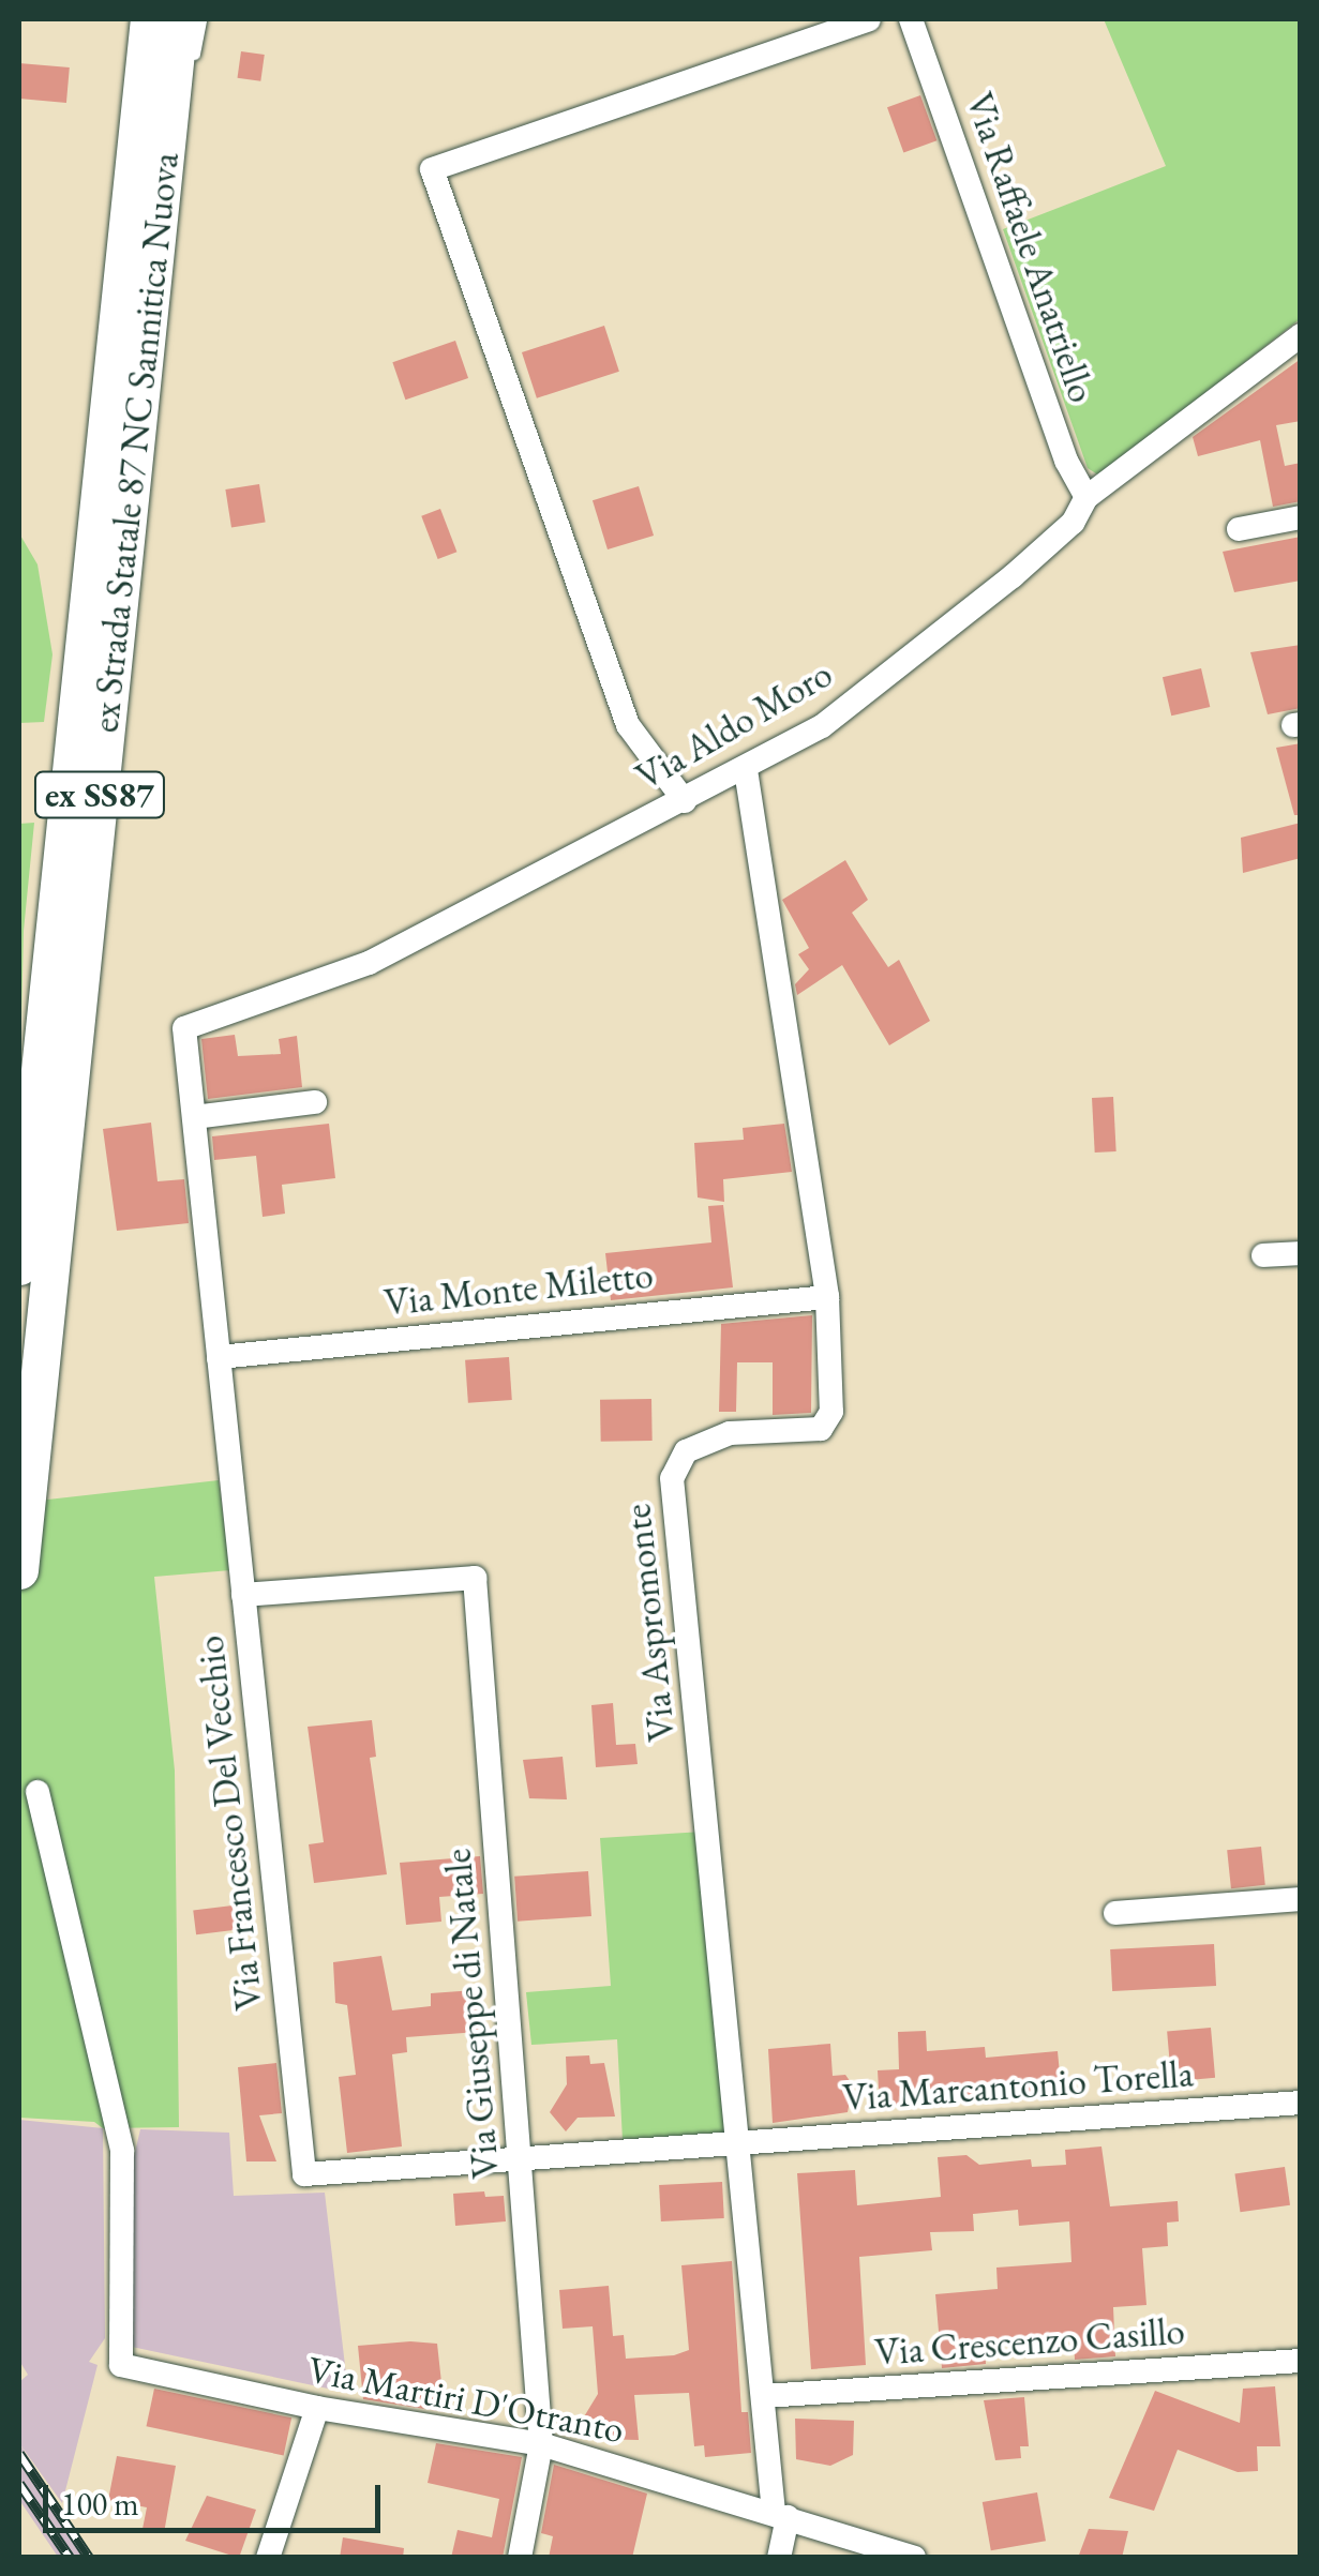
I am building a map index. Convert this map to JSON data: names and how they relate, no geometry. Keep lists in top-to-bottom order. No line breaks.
{"streets":{"highway":["ex Strada Statale 87 NC Sannitica Nuova","ex SS87"],"street":["Via Raffaele Anatriello","Via Aldo Moro","Via Monte Miletto","Via Aspromonte","Via Francesco Del Vecchio","Via Giuseppe di Natale","Via Marcantonio Torella","Via Crescenzo Casillo","Via Martiri D'Otranto"]},"crossings":[["Via Raffaele Anatriello","Via Aldo Moro"],["Via Aldo Moro","Via Aspromonte"],["Via Aldo Moro","Via Francesco Del Vecchio"],["Via Monte Miletto","Via Aspromonte"],["Via Monte Miletto","Via Francesco Del Vecchio"],["Via Aspromonte","Via Francesco Del Vecchio"],["Via Aspromonte","Via Marcantonio Torella"],["Via Francesco Del Vecchio","Via Giuseppe di Natale"],["Via Francesco Del Vecchio","Via Marcantonio Torella"],["Via Giuseppe di Natale","Via Martiri D'Otranto"]],"scale_bar":"100 m"}
